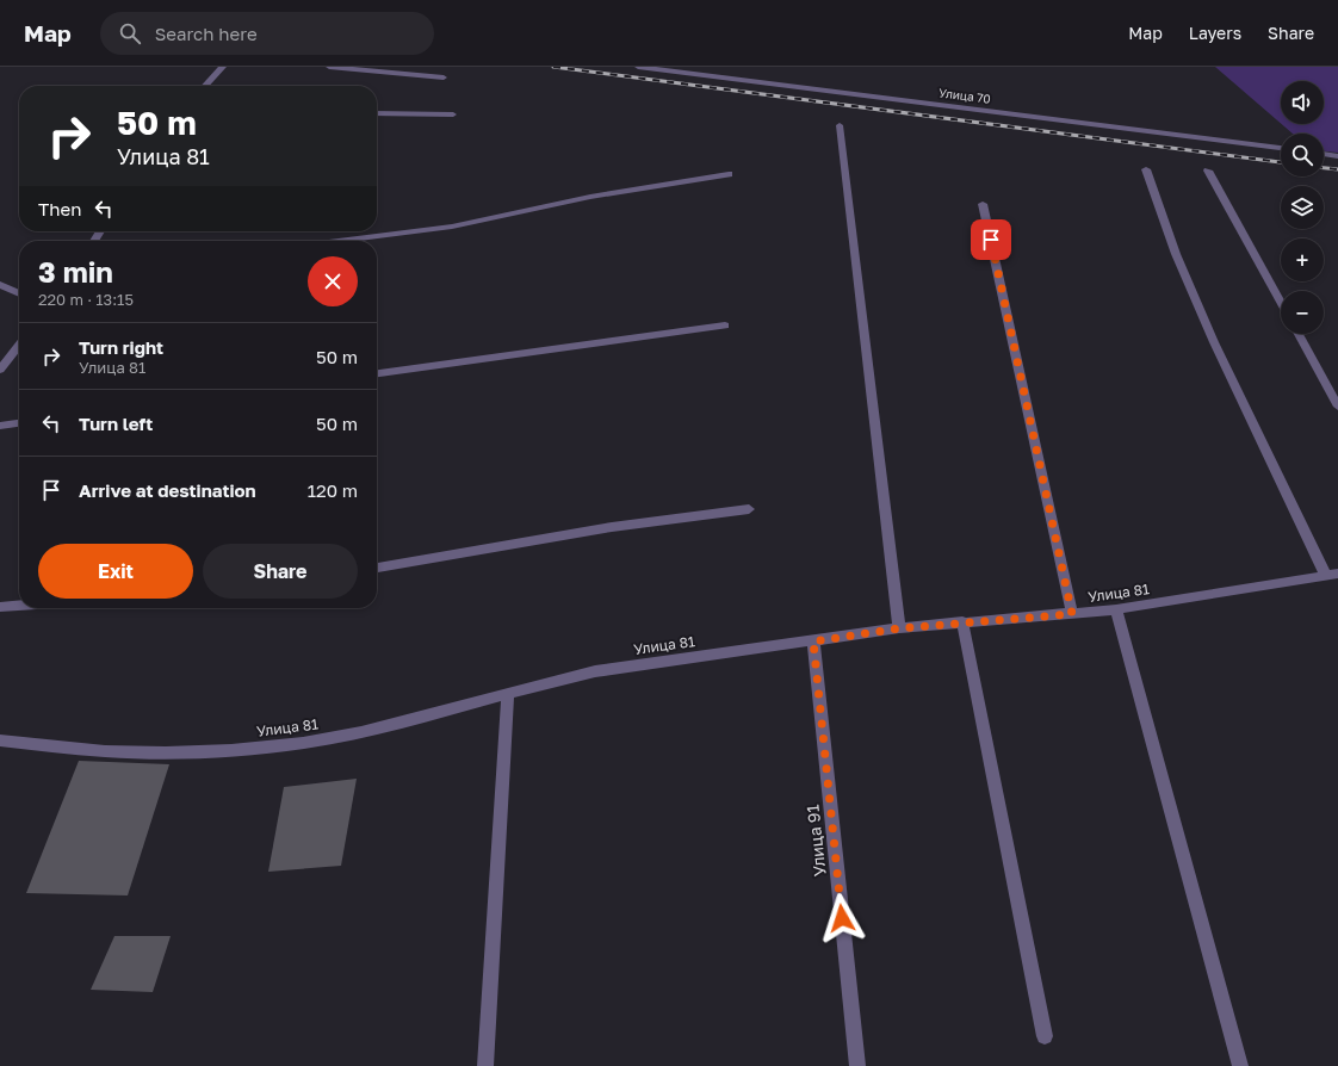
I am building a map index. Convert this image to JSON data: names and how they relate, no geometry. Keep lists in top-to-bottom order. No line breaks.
{"streets":{"street":["Улица 70","Улица 81","Улица 91"]},"crossings":[["Улица 81","Улица 91"]],"page":{"header":"Map","search":"Search here","nav":["Map","Layers","Share"],"map_buttons":["+","−"],"turn":["50 m","Улица 81"],"then":"Then","heading":["3 min","220 m · 13:15"],"list":[{"name":"Turn right","note":"Улица 81","value":"50 m"},{"name":"Turn left","value":"50 m"},{"name":"Arrive at destination","value":"120 m"}],"buttons":["Exit","Share"]}}
